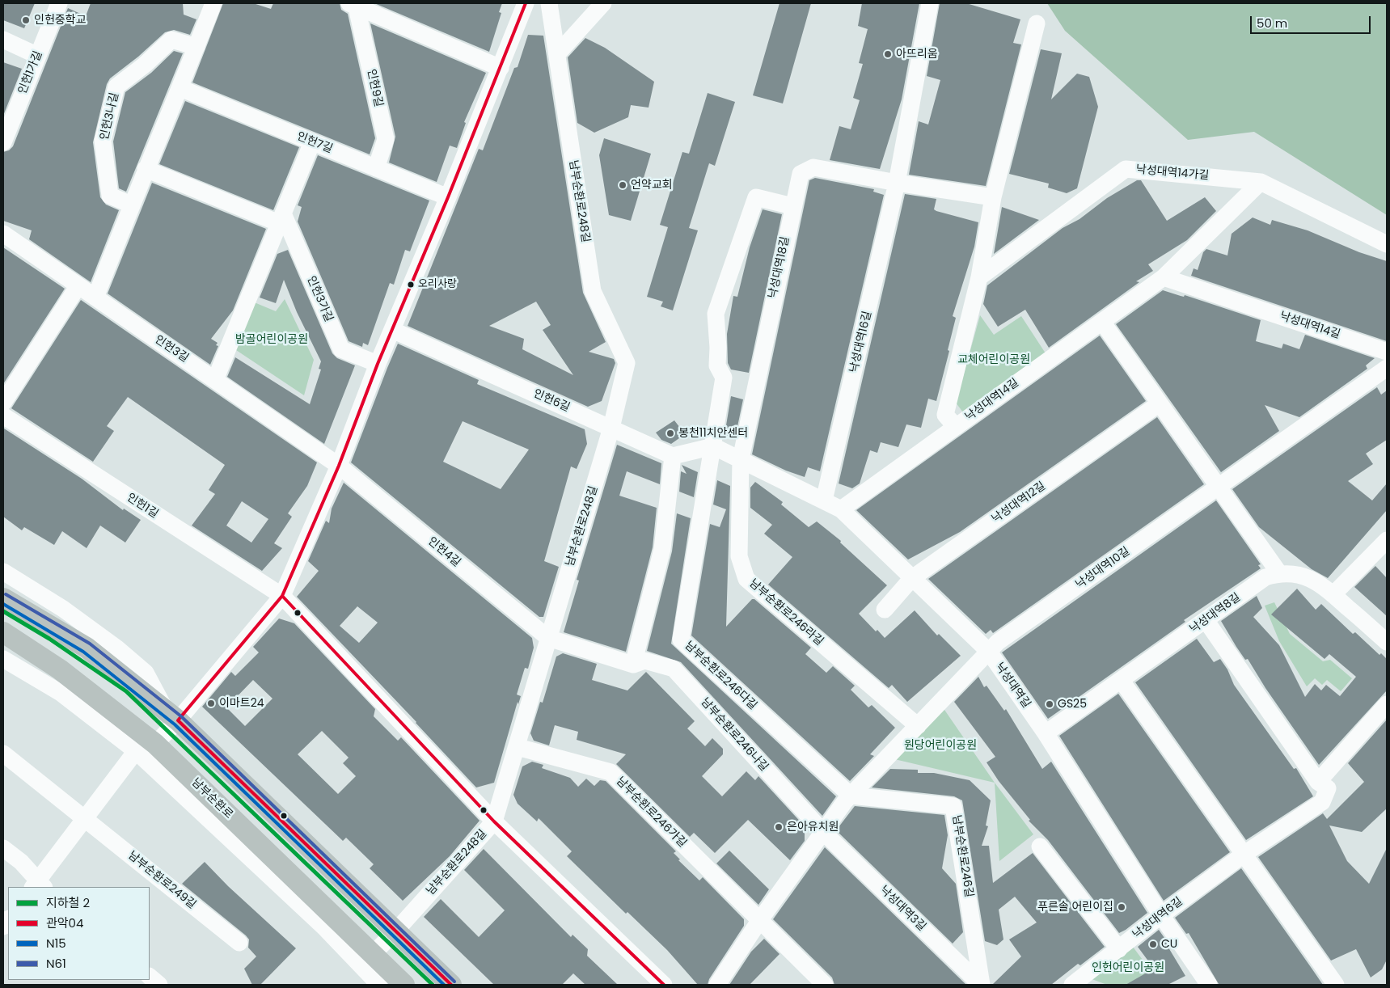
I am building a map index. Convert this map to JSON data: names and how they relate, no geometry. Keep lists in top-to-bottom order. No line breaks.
{"streets":{"main road":["남부순환로"],"street":["인헌1가길","인헌9길","인헌3나길","인헌7길","낙성대역14가길","남부순환로248길","낙성대역18길","인헌3가길","낙성대역14길","낙성대역16길","인헌3길","인헌6길","낙성대역12길","인헌1길","인헌4길","낙성대역10길","남부순환로246라길","낙성대역8길","남부순환로246다길","낙성대역길","남부순환로246나길","남부순환로246가길","남부순환로246길","남부순환로249길","낙성대역3길","낙성대역6길"]},"crossings":[["인헌9길","인헌7길"],["낙성대역14가길","낙성대역14길"],["남부순환로248길","인헌6길"],["남부순환로248길","인헌1길"],["남부순환로248길","인헌4길"],["남부순환로248길","남부순환로246나길"],["남부순환로248길","남부순환로"],["남부순환로248길","남부순환로246가길"],["낙성대역18길","낙성대역16길"],["낙성대역18길","남부순환로246라길"],["낙성대역18길","낙성대역길"],["낙성대역14길","낙성대역길"],["낙성대역16길","낙성대역길"],["인헌3길","인헌4길"],["낙성대역12길","낙성대역길"],["인헌4길","남부순환로246나길"],["낙성대역10길","낙성대역길"],["남부순환로246라길","낙성대역길"],["낙성대역8길","낙성대역길"],["낙성대역8길","낙성대역6길"],["남부순환로246다길","남부순환로246길"],["낙성대역길","낙성대역6길"],["남부순환로246나길","낙성대역3길"],["남부순환로246길","낙성대역3길"]],"parks":["밤골어린이공원","교체어린이공원","원당어린이공원","인헌어린이공원"],"places":["인헌중학교","아뜨리움","언약교회","오리사랑","봉천11치안센터","이마트24","GS25","은아유치원","푸른솔 어린이집","CU"],"lines":["transit line 관악04","transit line N61","transit line N15","metro line 2"],"legend":["지하철 2","관악04","N15","N61"],"scale_bar":"50 m"}
